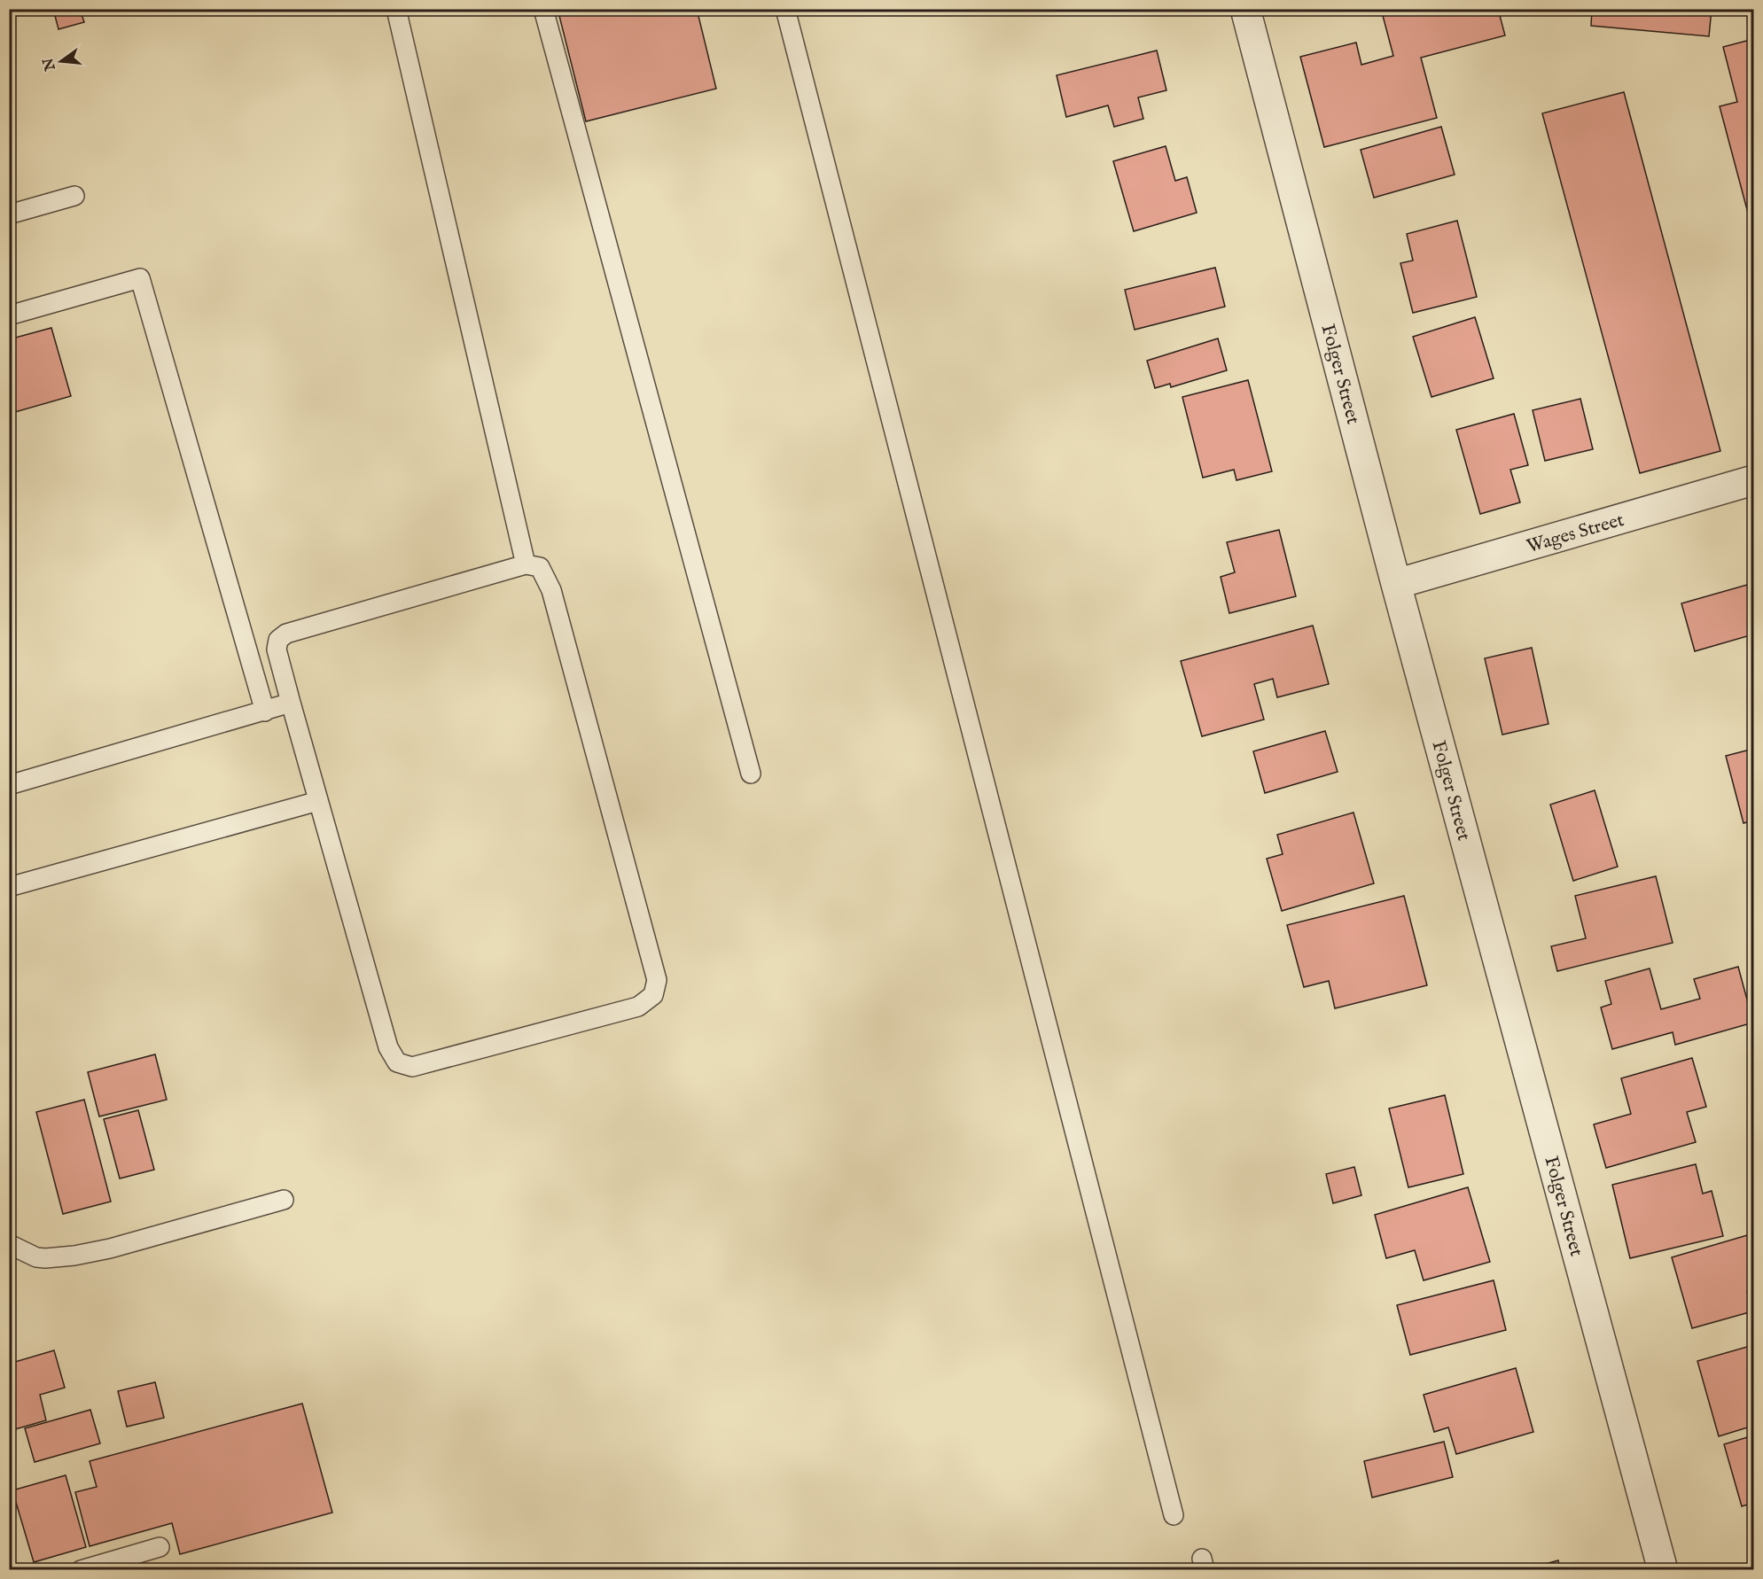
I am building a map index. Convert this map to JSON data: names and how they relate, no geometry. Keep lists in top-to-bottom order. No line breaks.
{"streets":{"street":["Folger Street","Wages Street"]},"crossings":[["Folger Street","Wages Street"]],"north":"left"}
